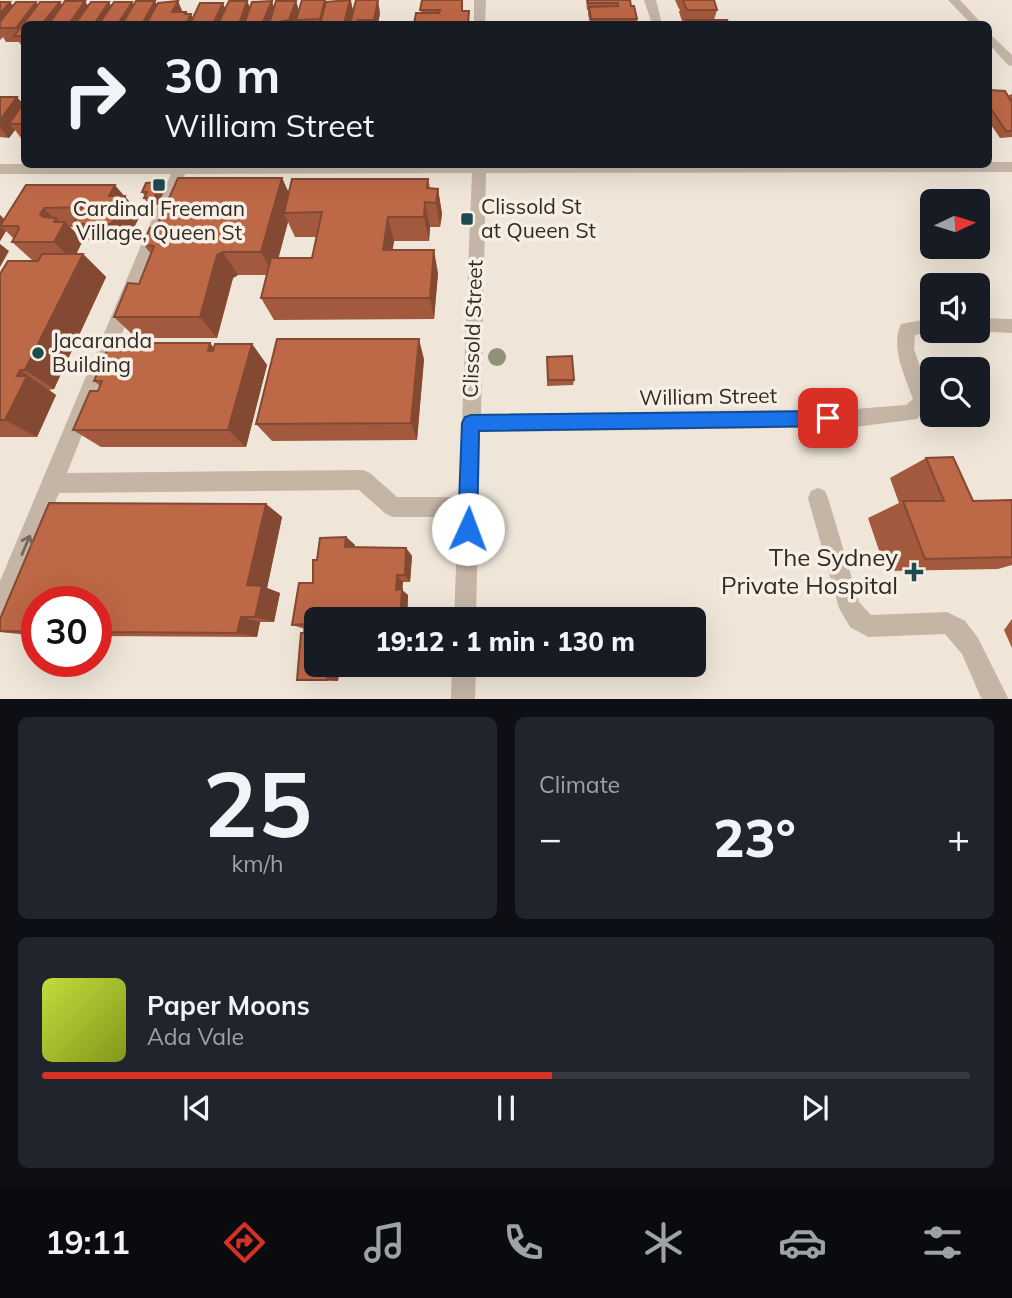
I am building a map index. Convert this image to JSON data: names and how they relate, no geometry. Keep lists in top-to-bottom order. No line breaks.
{"streets":{"street":["Clissold Street","William Street"]},"crossings":[["Clissold Street","William Street"]],"places":{"transit":["Cardinal Freeman Village, Queen St","Clissold St at Queen St"],"other":["Jacaranda Building"],"health":["The Sydney Private Hospital"]},"north":"right","page":{"turn":["30 m","William Street"],"limit":"30","trip":"19:12 · 1 min · 130 m","tile":[["25","km/h"],"Climate"],"heat":["−","23°","+"],"song":["Paper Moons","Ada Vale"],"tabs":"19:11"}}
